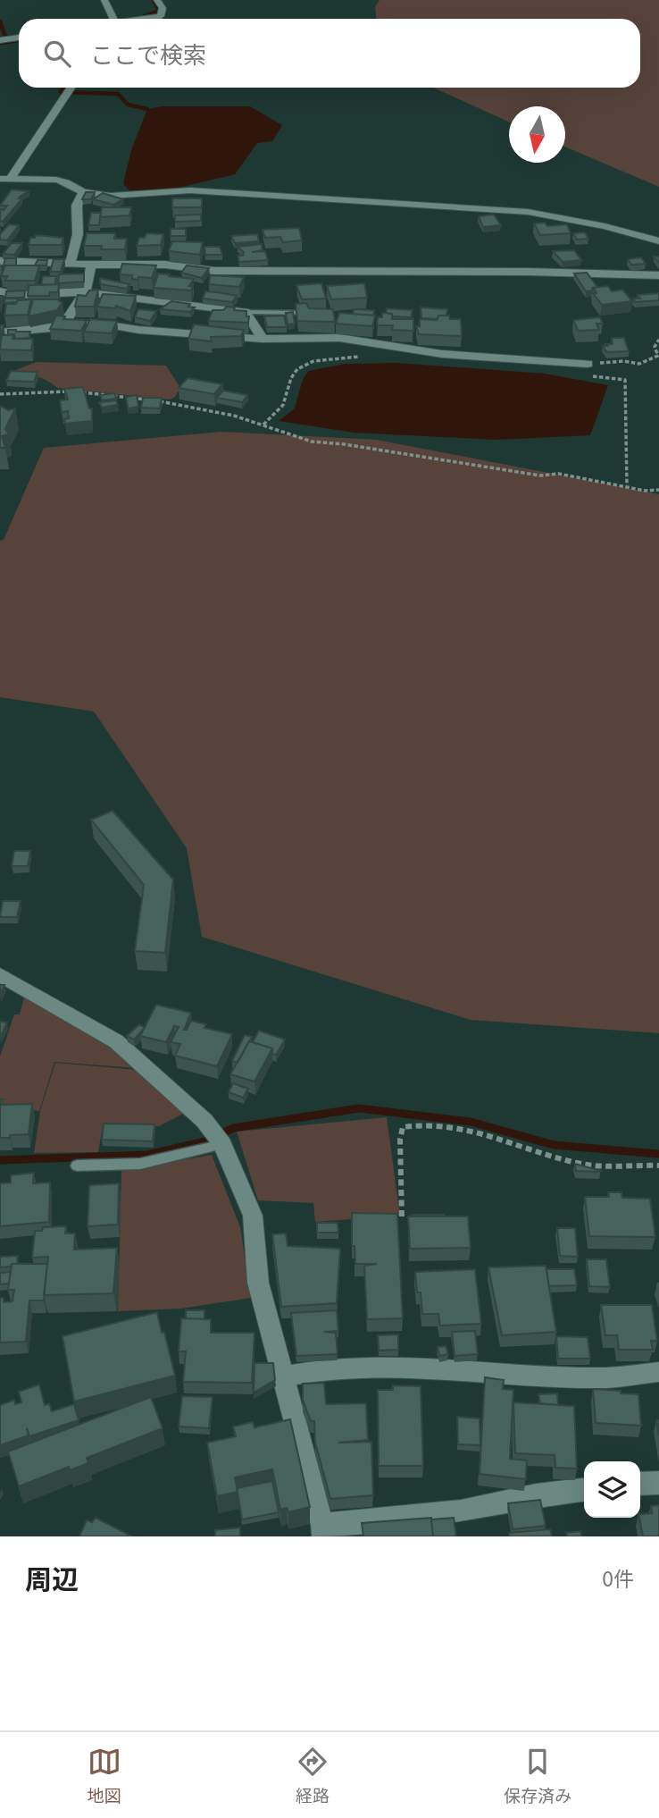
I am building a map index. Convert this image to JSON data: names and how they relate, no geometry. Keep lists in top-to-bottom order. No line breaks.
{"north":"bottom","page":{"search":"ここで検索","heading":["周辺","0件"],"nav":["地図","経路","保存済み"]}}
